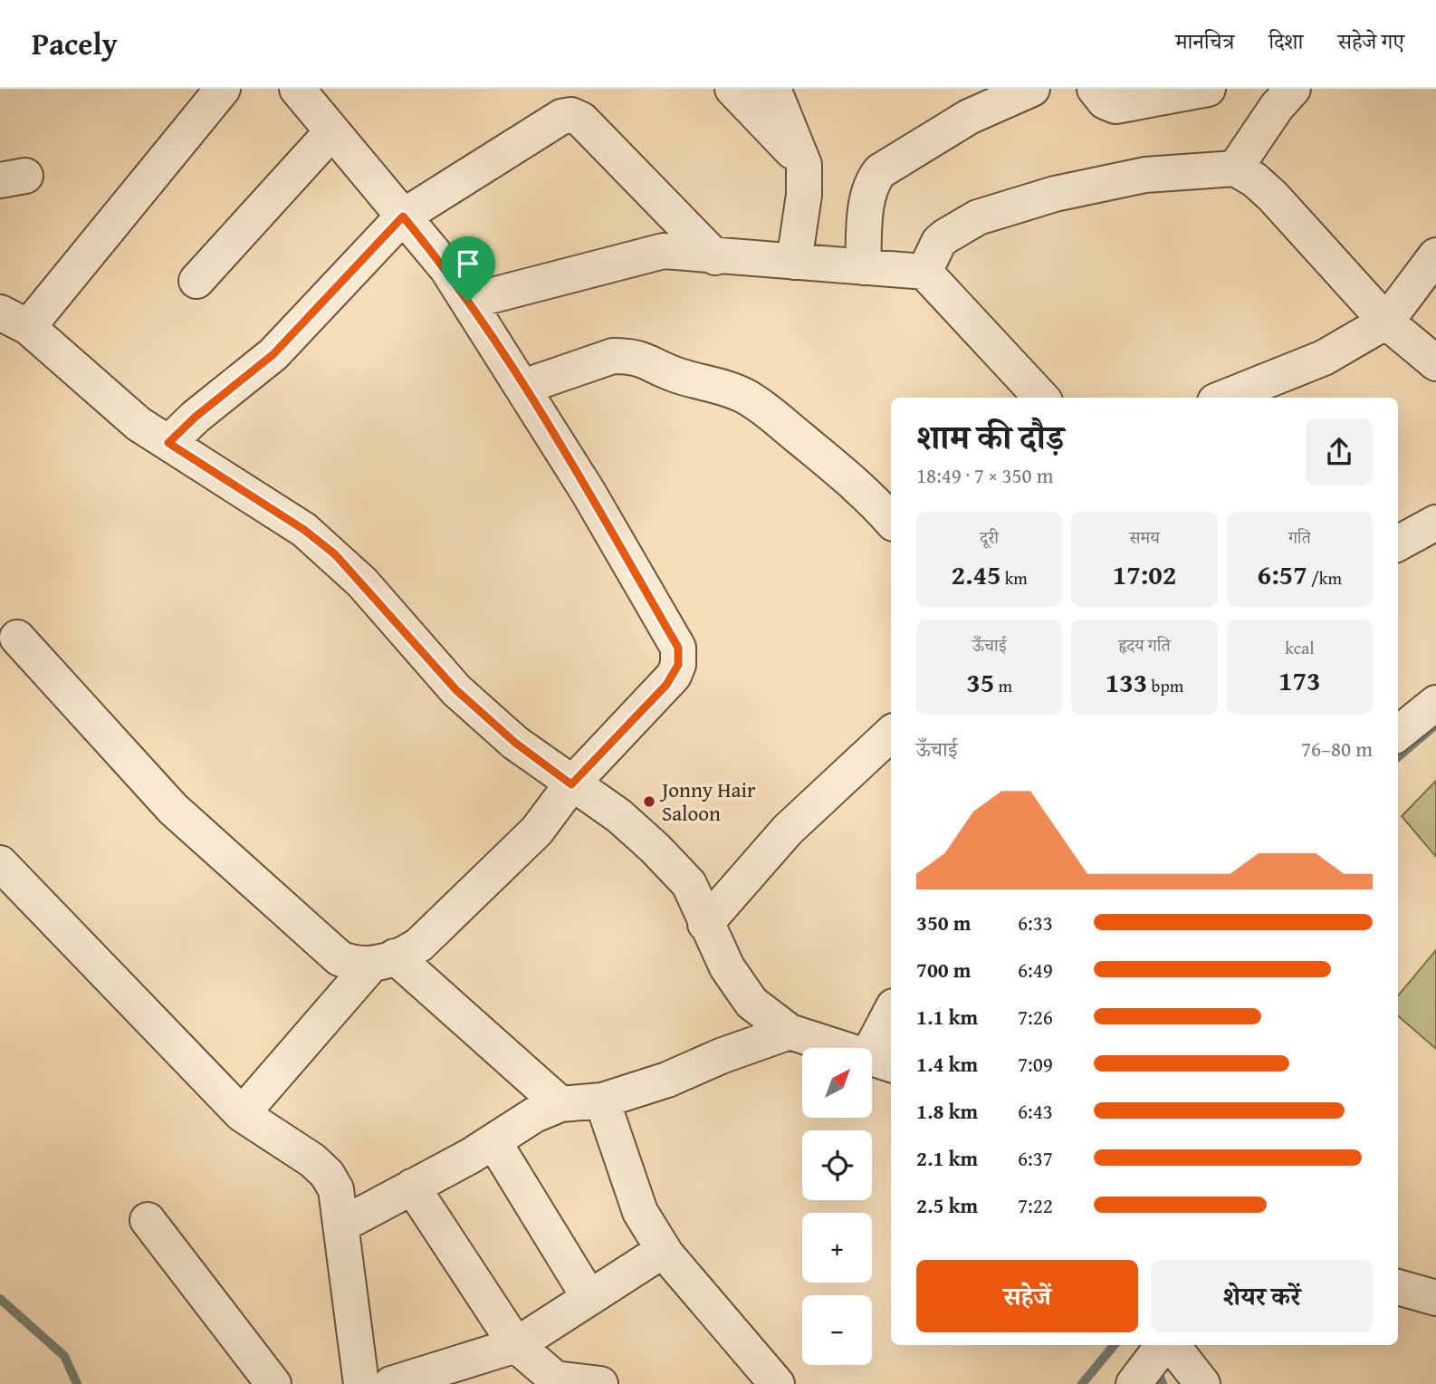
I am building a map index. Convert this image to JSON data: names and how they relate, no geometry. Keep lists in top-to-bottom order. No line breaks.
{"places":["Jonny Hair Saloon"],"north":"top right","page":{"header":"Pacely","nav":["मानचित्र","दिशा","सहेजे गए"],"heading":["शाम की दौड़","18:49 · 7 × 350 m"],"stats":[["दूरी","2.45 km"],["समय","17:02"],["गति","6:57 /km"],["ऊँचाई","35 m"],["हृदय गति","133 bpm"],["kcal","173"]],"chart":["ऊँचाई","76–80 m"],"list":[{"name":"350 m","note":"6:33"},{"name":"700 m","note":"6:49"},{"name":"1.1 km","note":"7:26"},{"name":"1.4 km","note":"7:09"},{"name":"1.8 km","note":"6:43"},{"name":"2.1 km","note":"6:37"},{"name":"2.5 km","note":"7:22"}],"map_buttons":["+","−"],"buttons":["सहेजें","शेयर करें"]}}
